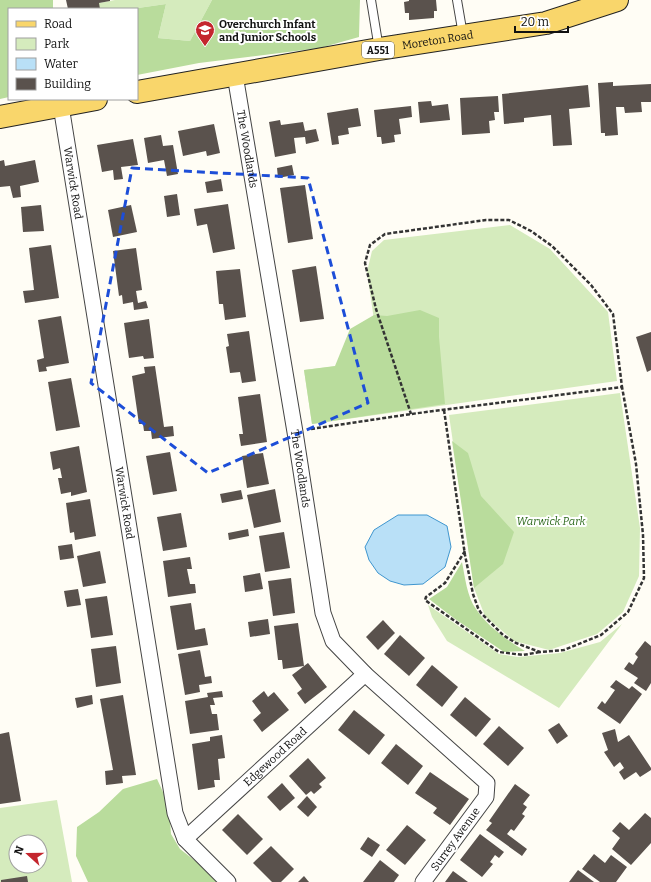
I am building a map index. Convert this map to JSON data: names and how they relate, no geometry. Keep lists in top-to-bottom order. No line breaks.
{"streets":{"main road":["Moreton Road","A551"],"street":["The Woodlands","Warwick Road","Edgewood Road","Surrey Avenue"]},"crossings":[["Moreton Road","The Woodlands"],["The Woodlands","Edgewood Road"],["The Woodlands","Surrey Avenue"],["Warwick Road","Edgewood Road"]],"parks":["Warwick Park"],"places":{"school or university":["Overchurch Infant and Junior Schools"]},"legend":["Road","Park","Water","Building"],"scale_bar":"20 m","north":"left"}
